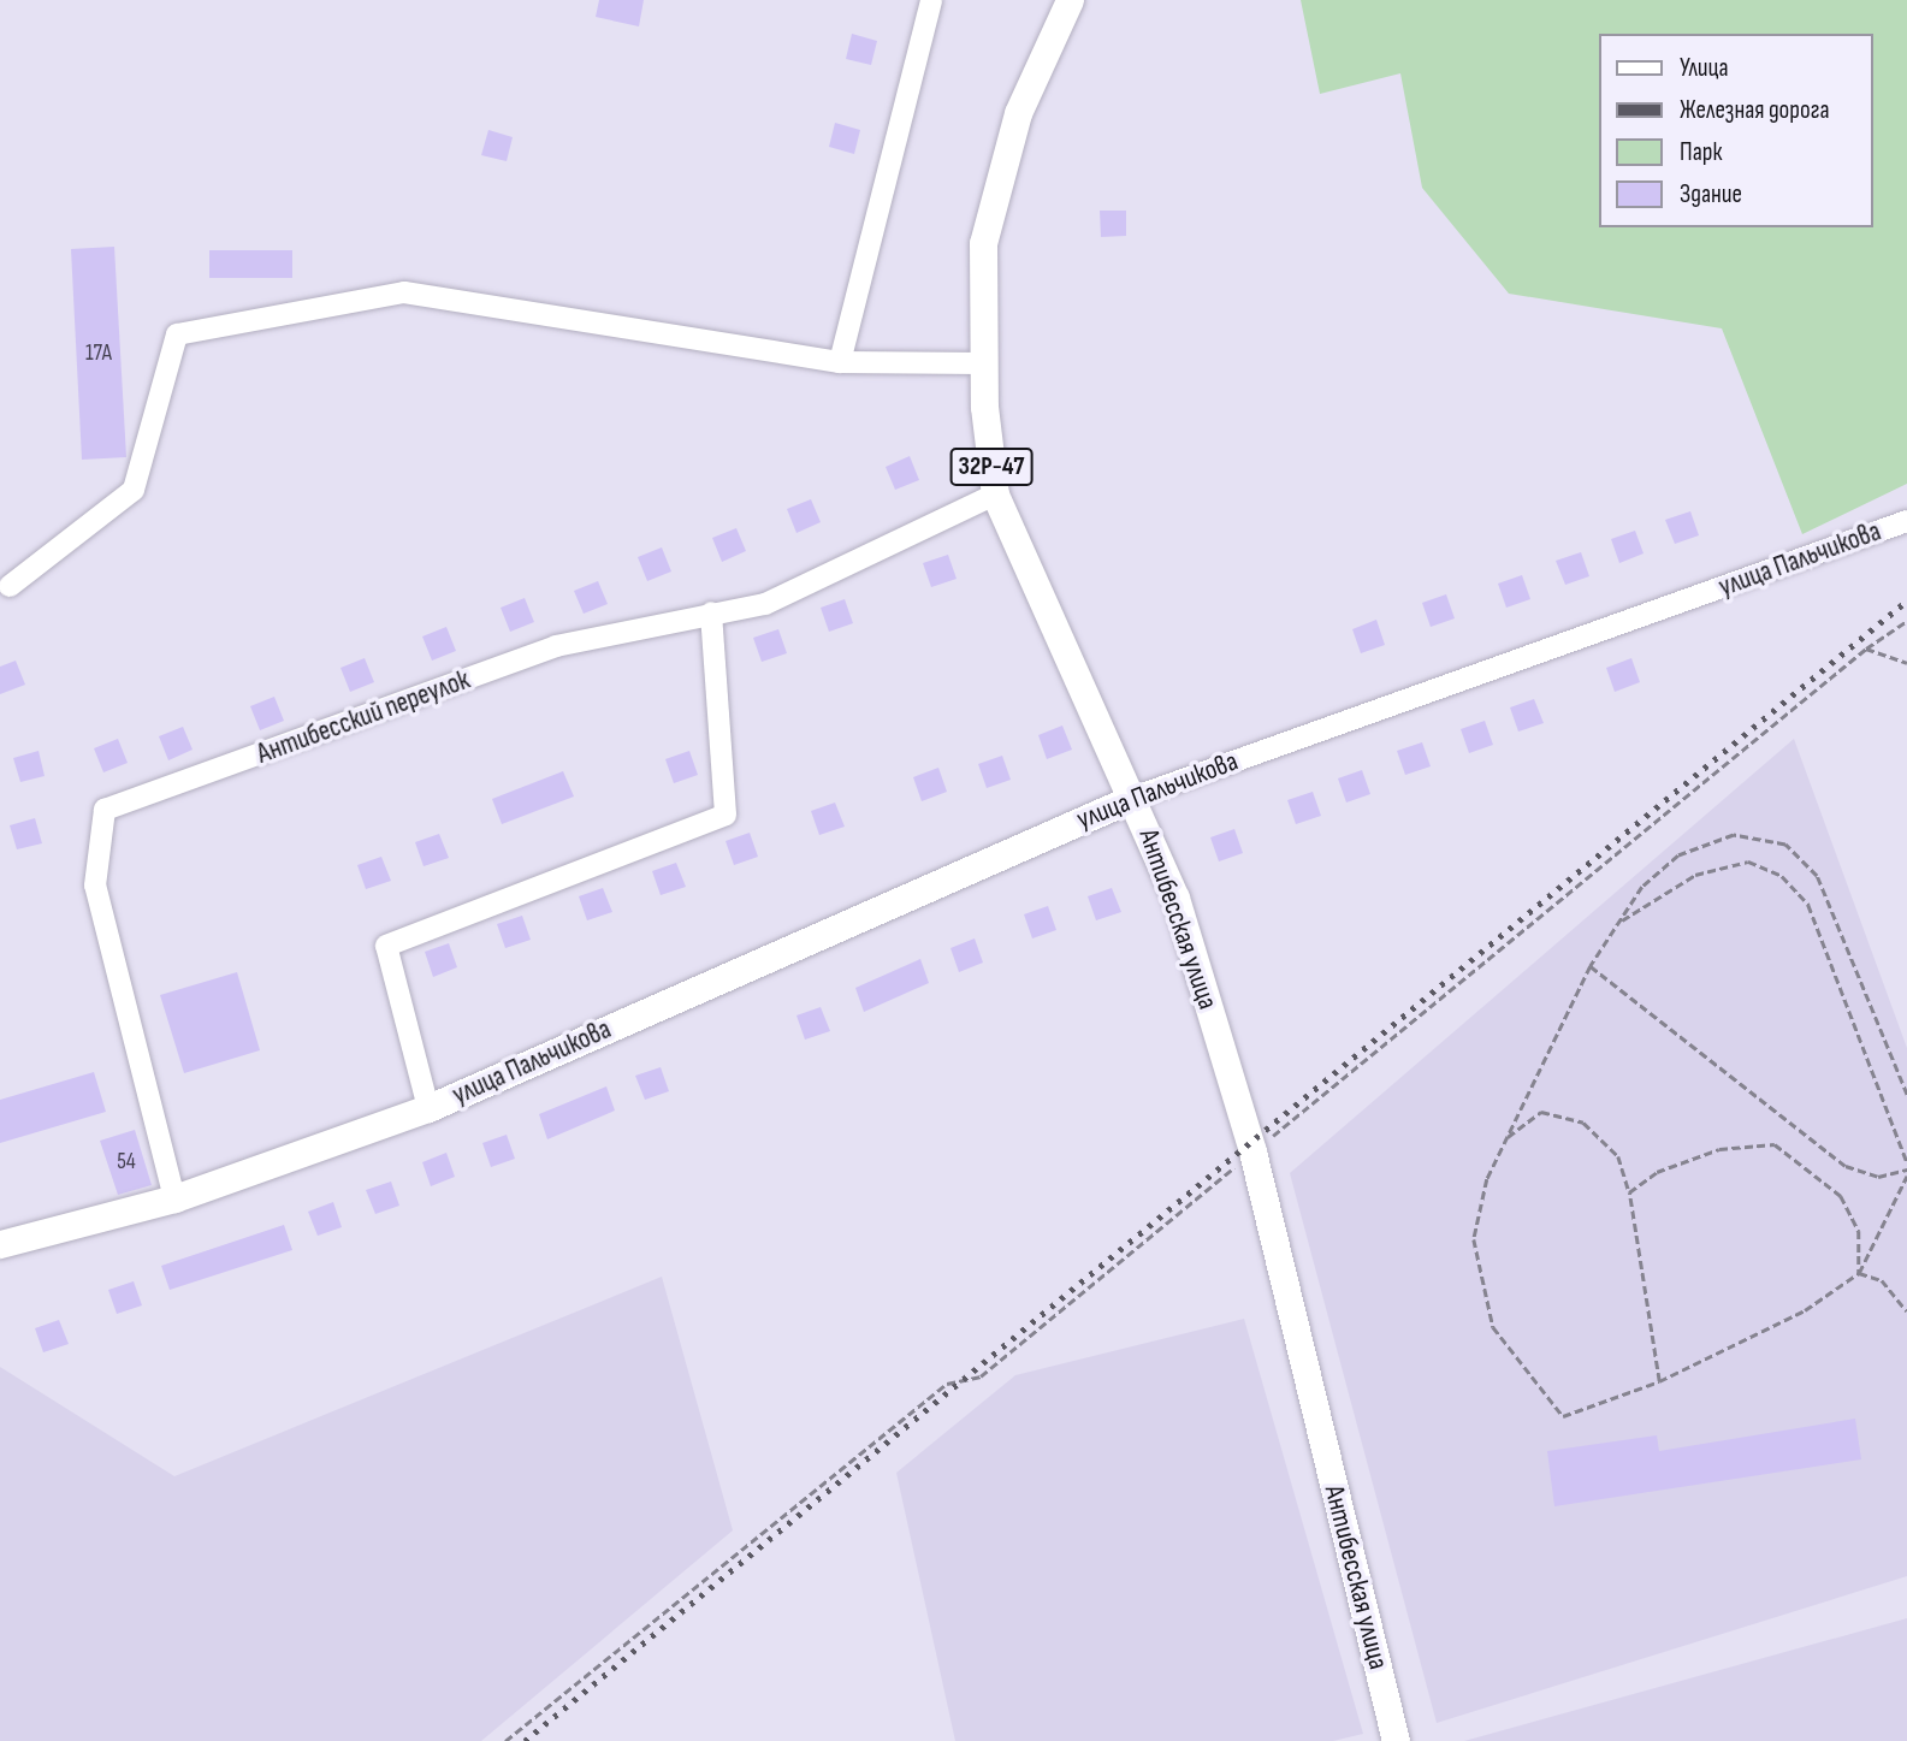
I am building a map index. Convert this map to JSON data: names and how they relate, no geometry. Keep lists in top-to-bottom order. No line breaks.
{"streets":{"main road":["32Р-47","улица Пальчикова","Антибесская улица"],"street":["Антибесский переулок"]},"crossings":[["улица Пальчикова","Антибесский переулок"],["улица Пальчикова","Антибесская улица"],["Антибесский переулок","Антибесская улица"]],"house_numbers":["17А","54"],"legend":["Улица","Железная дорога","Парк","Здание"]}
